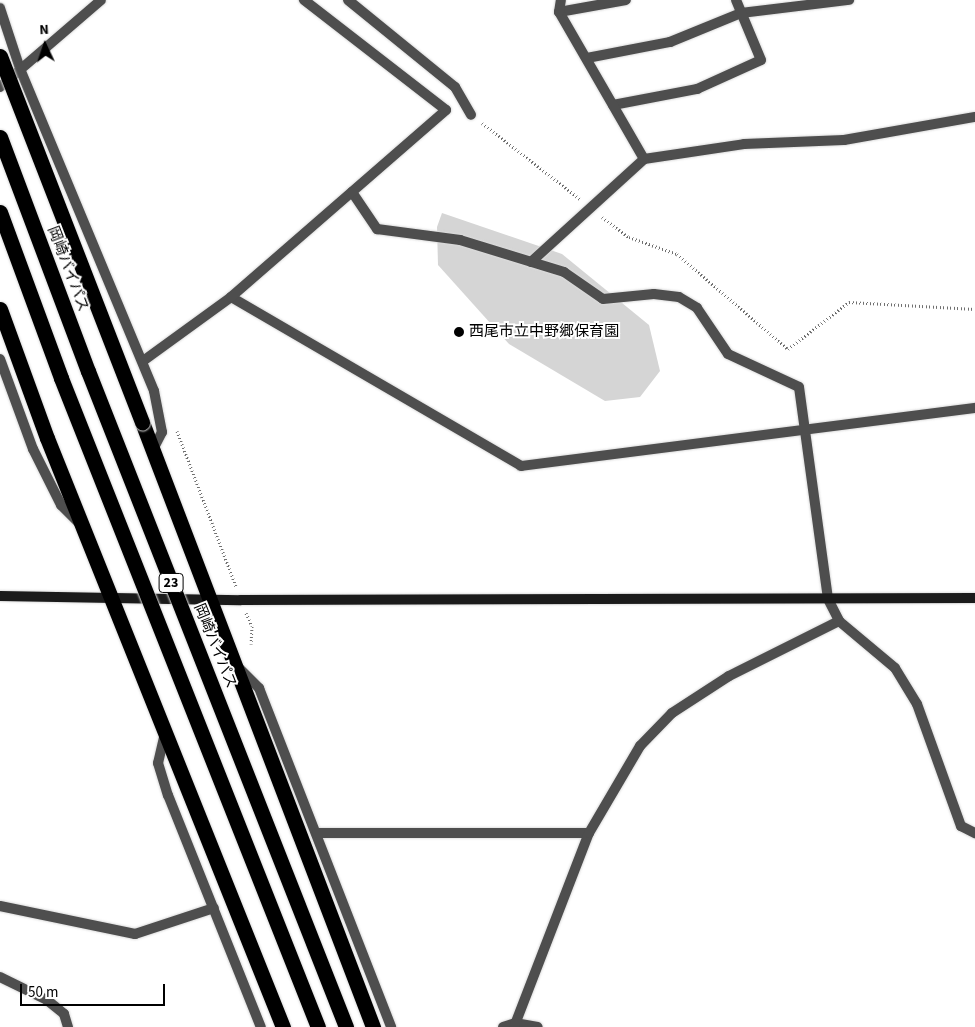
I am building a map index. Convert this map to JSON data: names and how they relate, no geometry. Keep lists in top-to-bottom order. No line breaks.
{"streets":{"highway":["岡崎バイパス","23"]},"places":["西尾市立中野郷保育園"],"scale_bar":"50 m","north":"top"}
